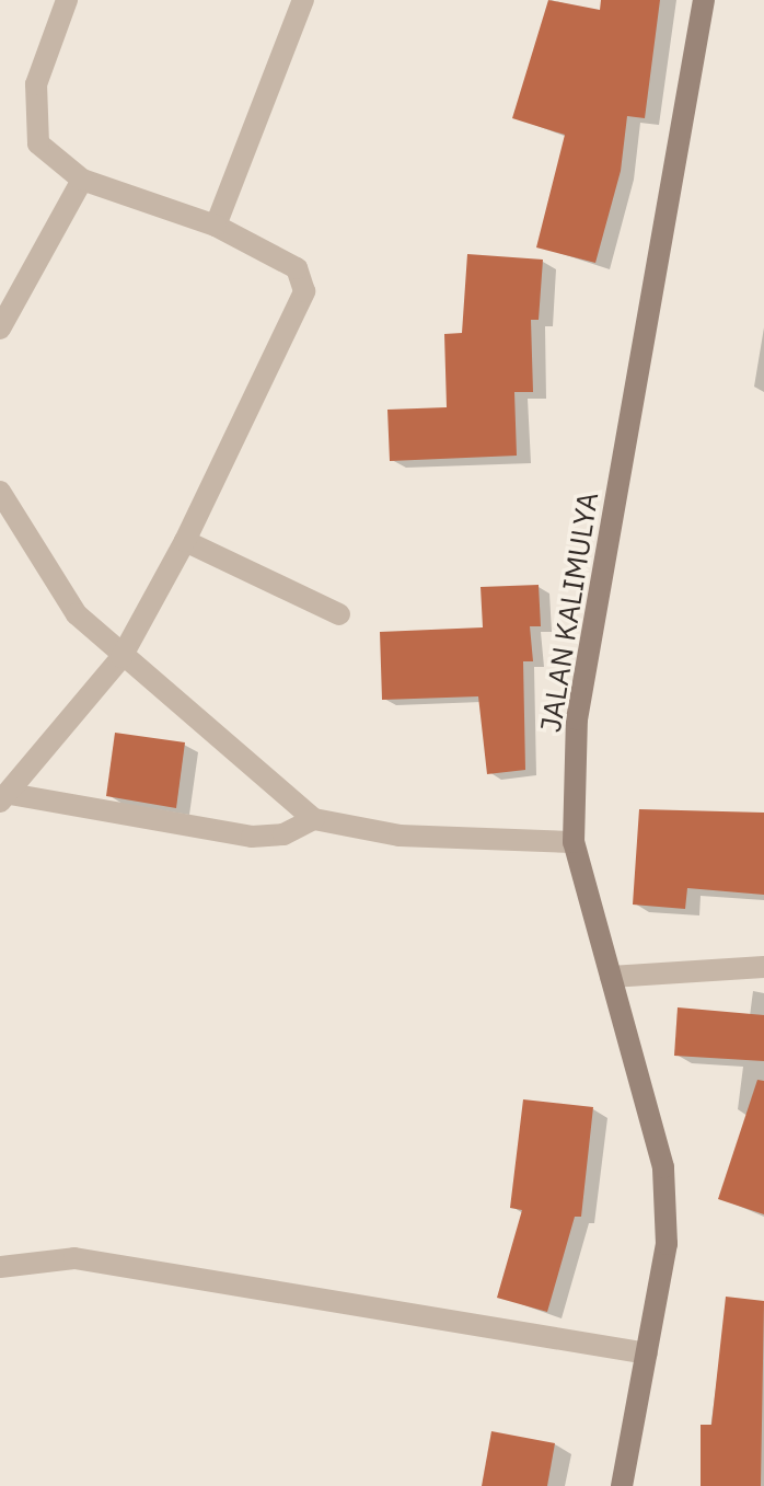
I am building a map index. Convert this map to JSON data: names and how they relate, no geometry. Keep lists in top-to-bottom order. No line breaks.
{"streets":{"street":["JALAN KALIMULYA"]}}
